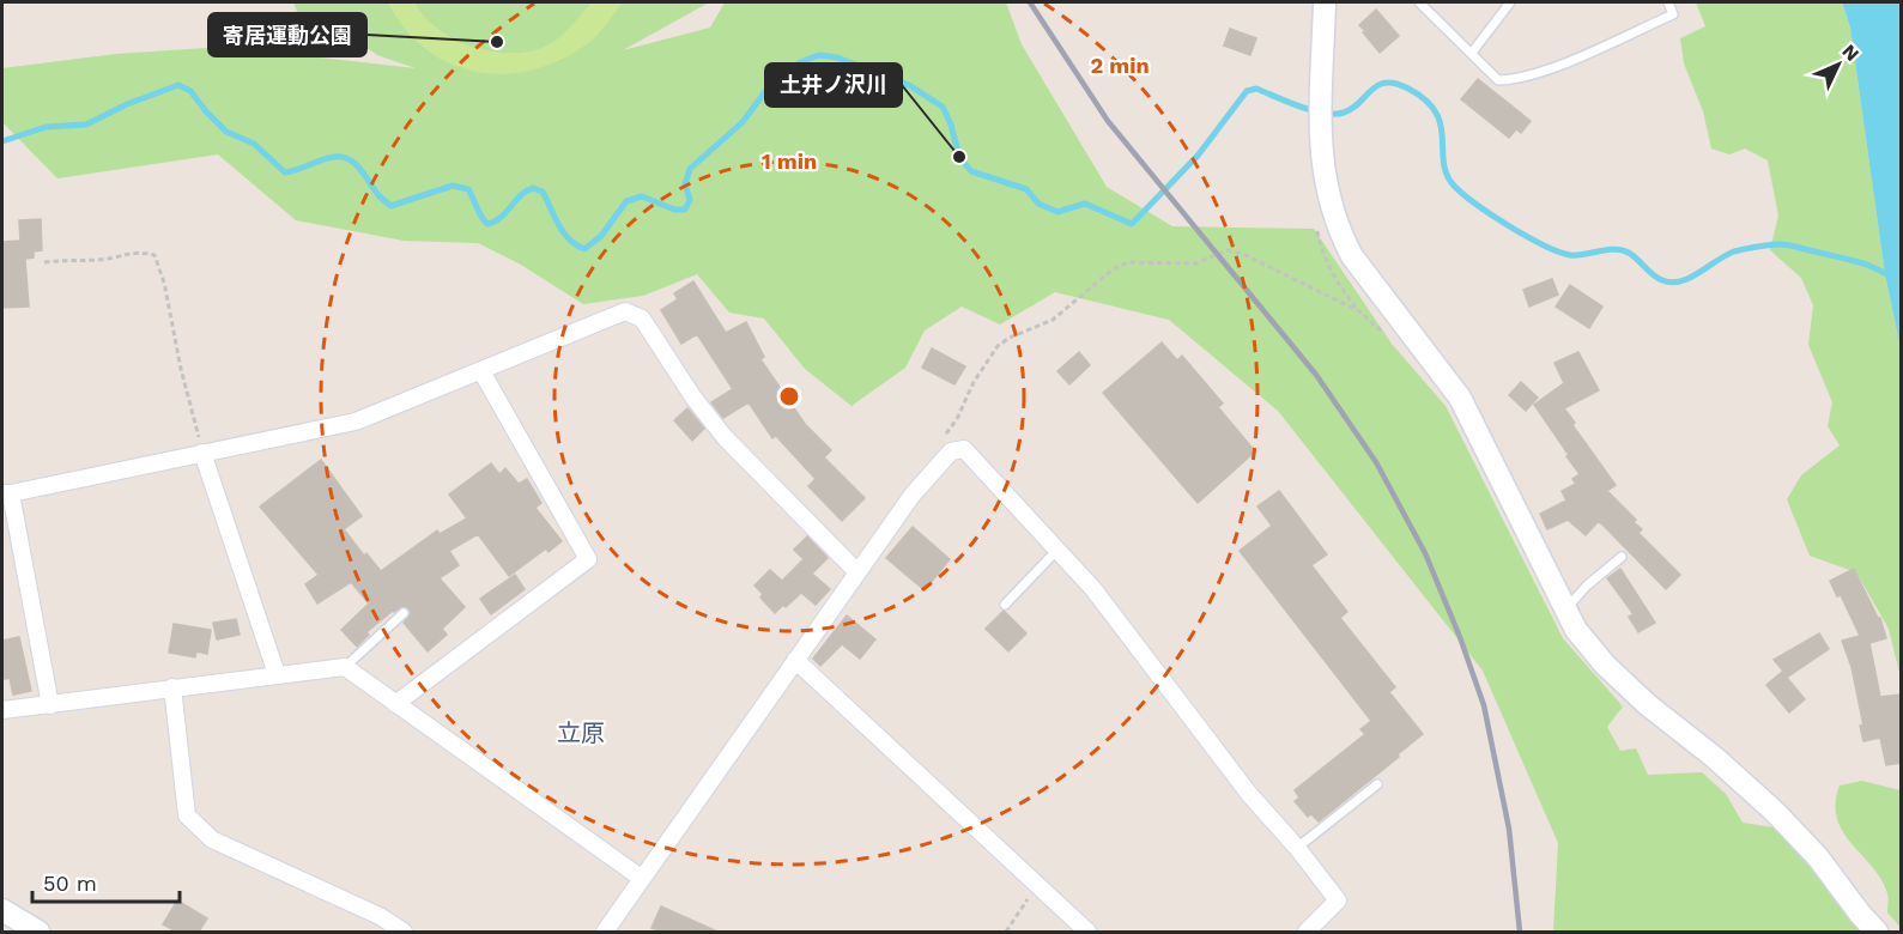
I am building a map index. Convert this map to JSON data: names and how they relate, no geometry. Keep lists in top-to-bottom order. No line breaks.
{"districts":["立原"],"places":["寄居運動公園","土井ノ沢川"],"scale_bar":"50 m","north":"top right","rings":["2 min","1 min"]}
